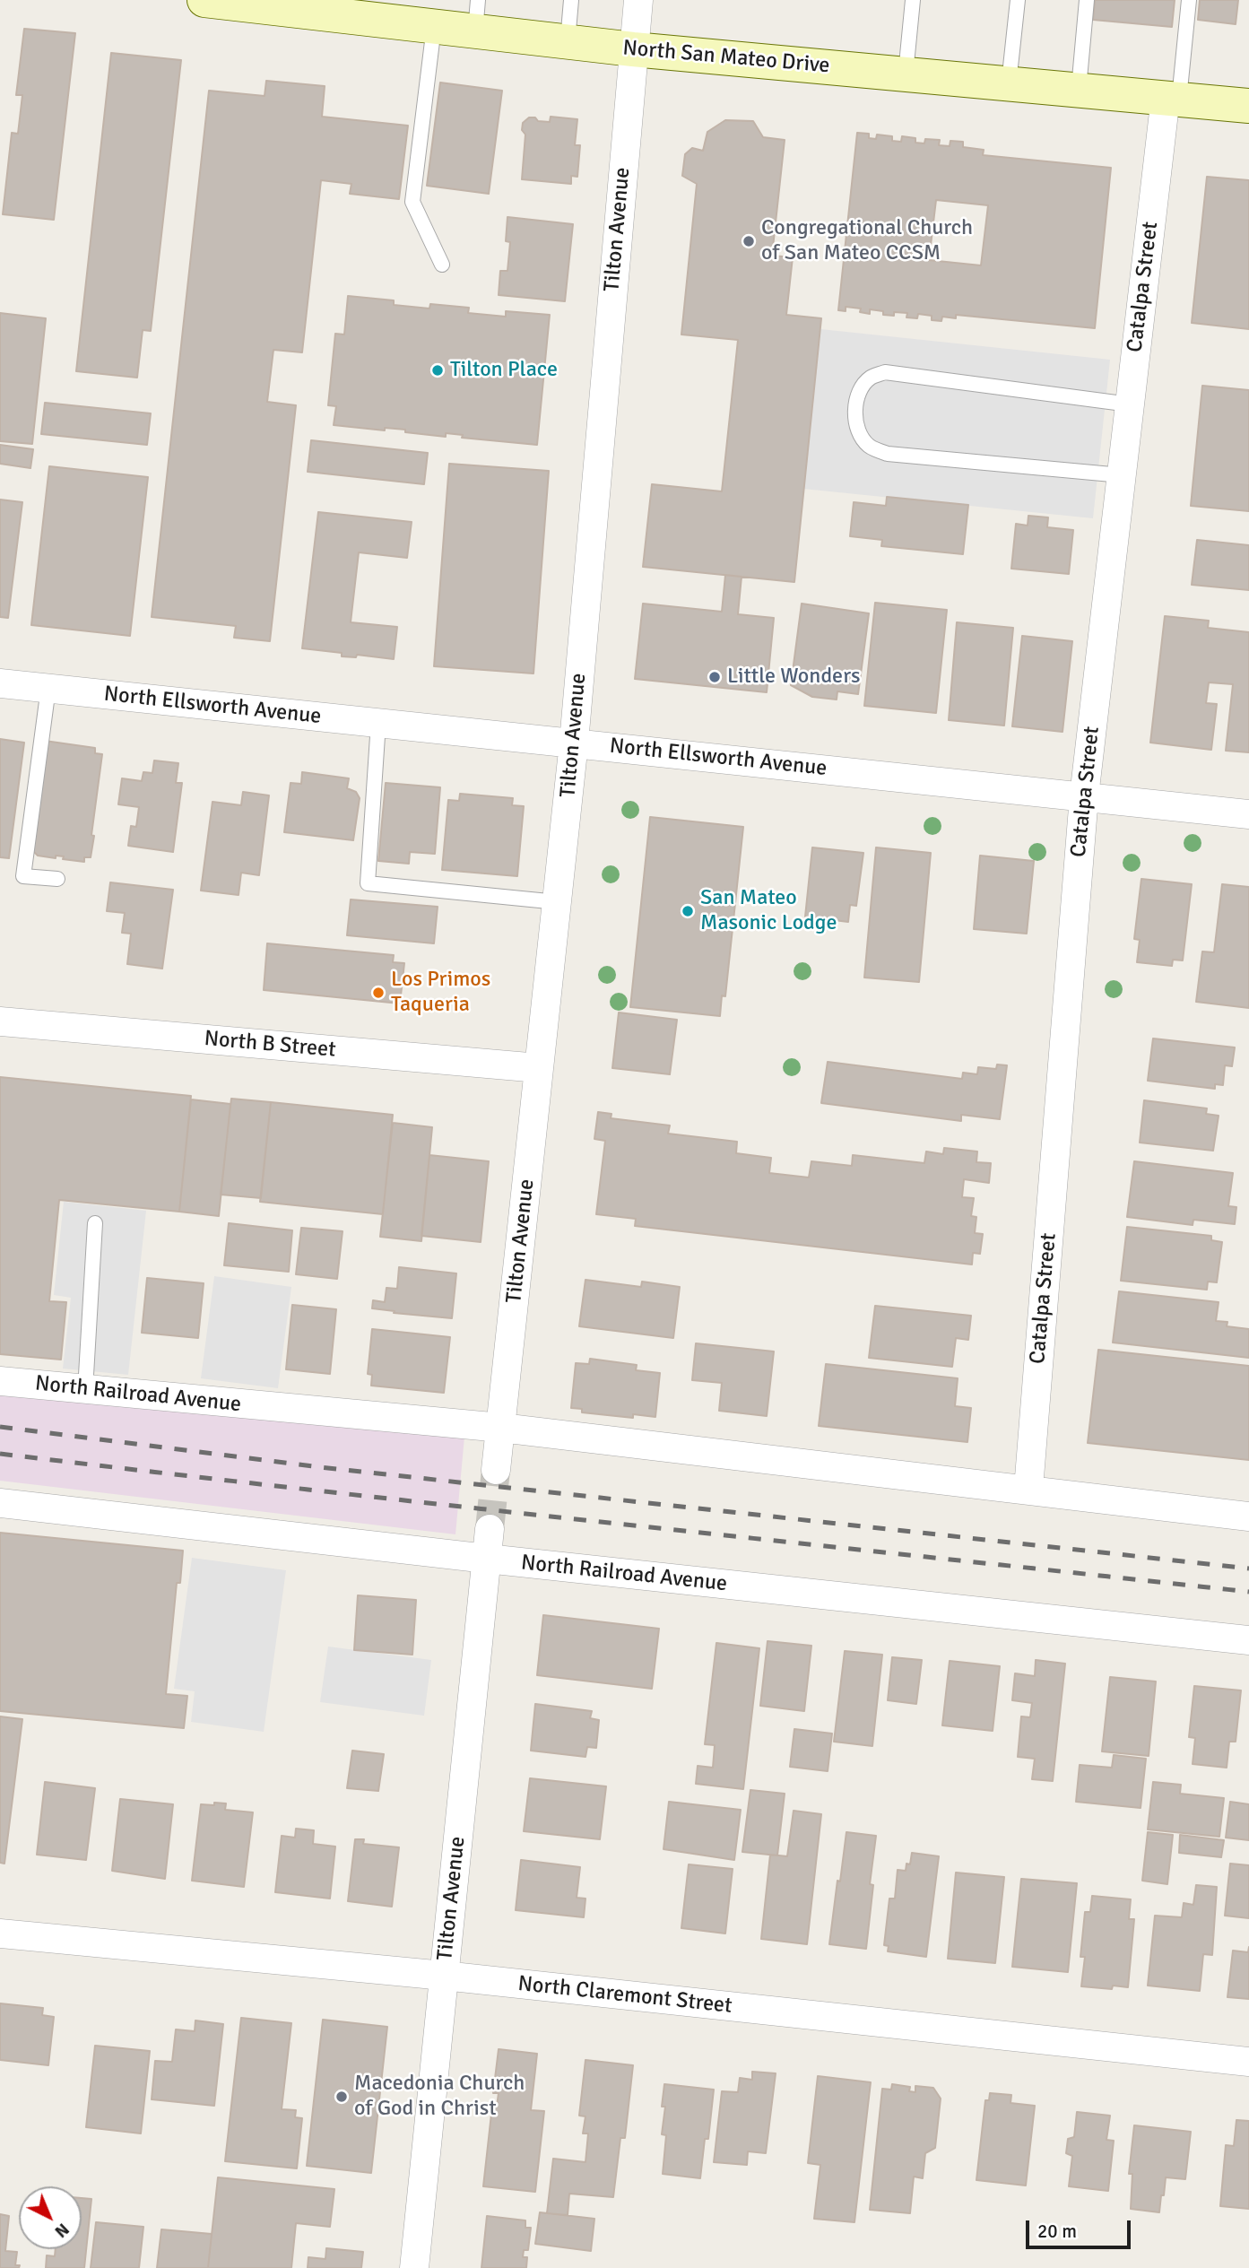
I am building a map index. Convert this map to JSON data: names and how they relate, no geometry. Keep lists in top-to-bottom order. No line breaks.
{"streets":{"main road":["North San Mateo Drive"],"street":["Tilton Avenue","Catalpa Street","North Ellsworth Avenue","North B Street","North Railroad Avenue","North Claremont Street"]},"crossings":[["North San Mateo Drive","Tilton Avenue"],["North San Mateo Drive","Catalpa Street"],["Tilton Avenue","North Ellsworth Avenue"],["Tilton Avenue","North B Street"],["Tilton Avenue","North Railroad Avenue"],["Tilton Avenue","North Claremont Street"],["Catalpa Street","North Ellsworth Avenue"],["Catalpa Street","North Railroad Avenue"]],"places":["Congregational Church of San Mateo CCSM","Tilton Place","Little Wonders","San Mateo Masonic Lodge","Los Primos Taqueria","Macedonia Church of God in Christ"],"scale_bar":"20 m","north":"bottom right"}
